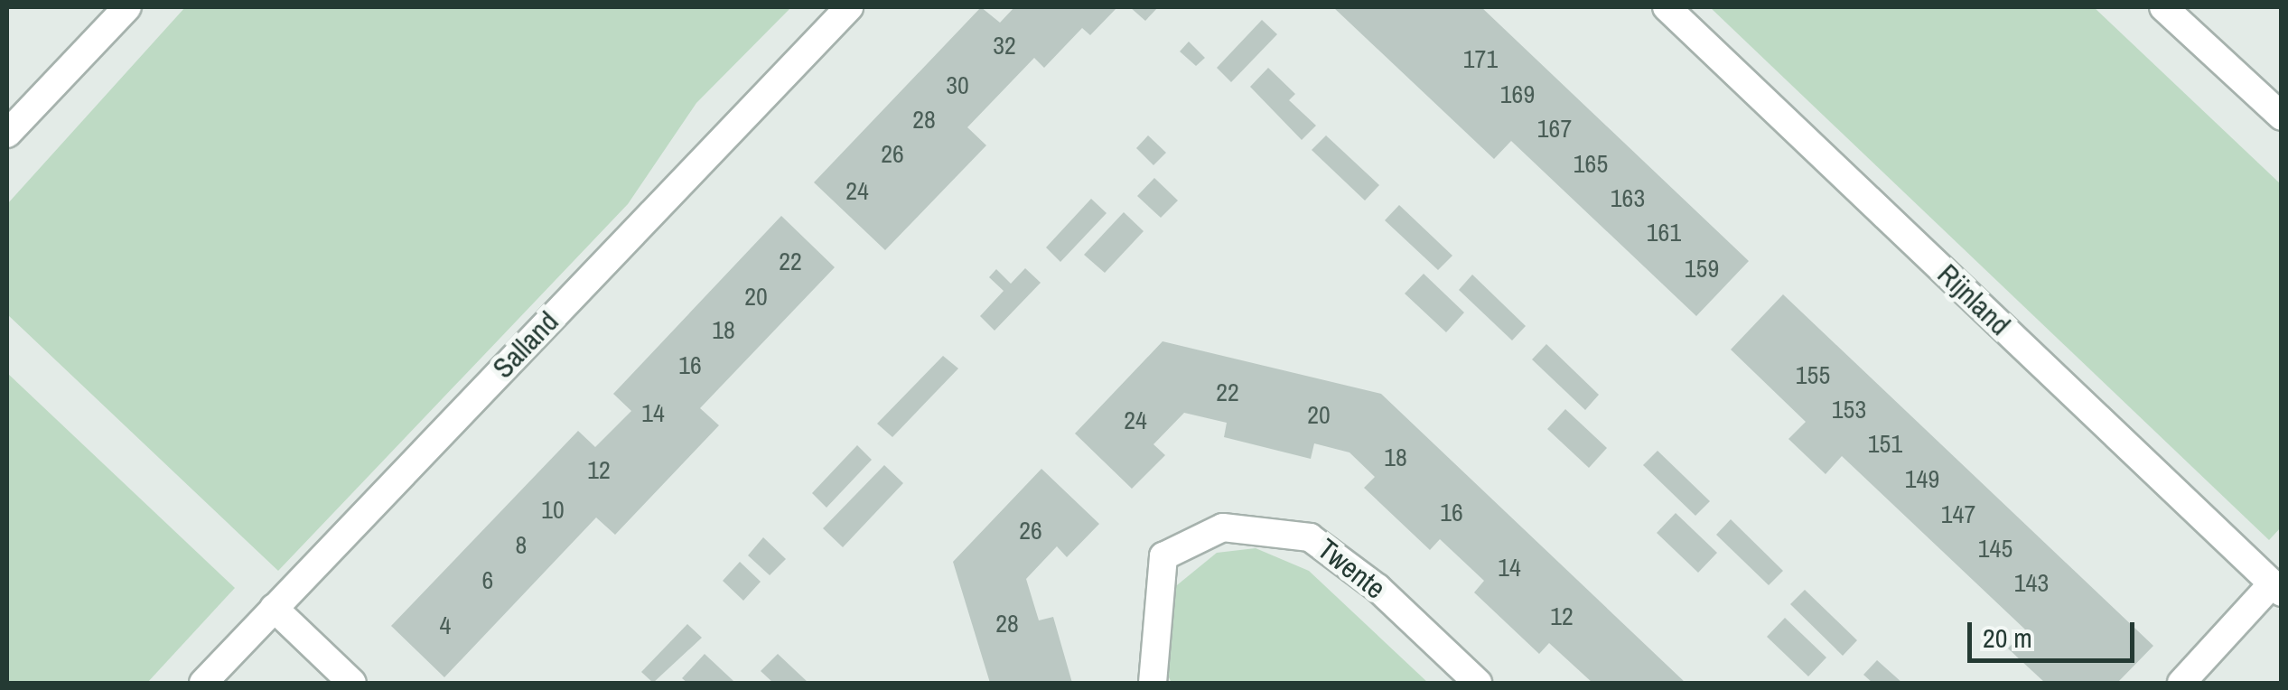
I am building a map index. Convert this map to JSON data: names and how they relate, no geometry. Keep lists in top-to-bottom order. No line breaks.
{"streets":{"street":["Rijnland","Salland","Twente"]},"house_numbers":["32","171","30","169","28","167","26","165","24","163","161","22","159","20","18","16","155","22","153","14","20","24","151","18","12","149","10","16","147","26","8","145","14","6","143","12","28","4"],"scale_bar":"20 m"}
